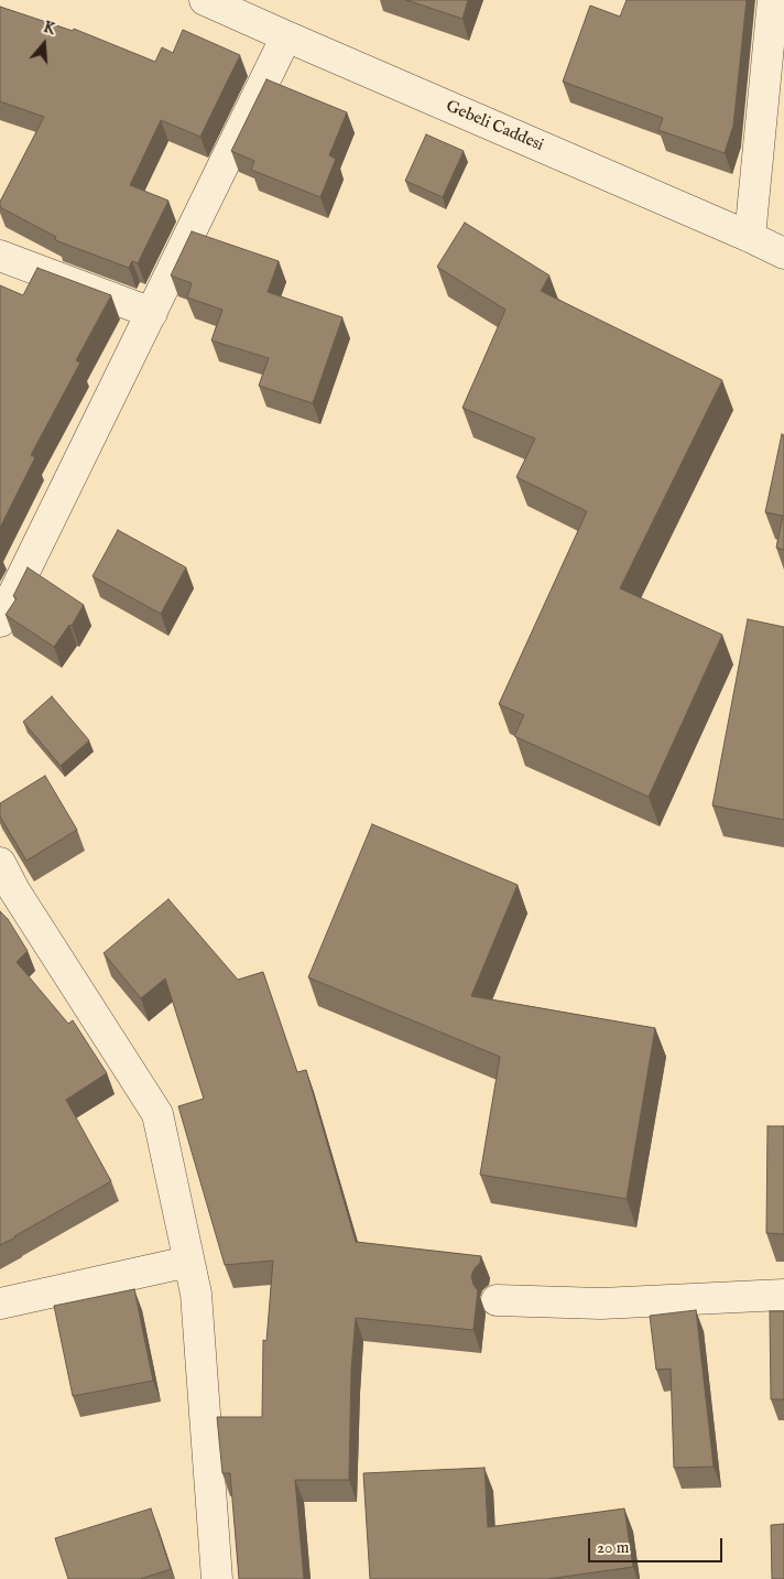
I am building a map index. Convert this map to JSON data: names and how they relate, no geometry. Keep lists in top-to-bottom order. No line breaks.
{"streets":{"street":["Gebeli Caddesi"]},"scale_bar":"20 m","north":"top"}
